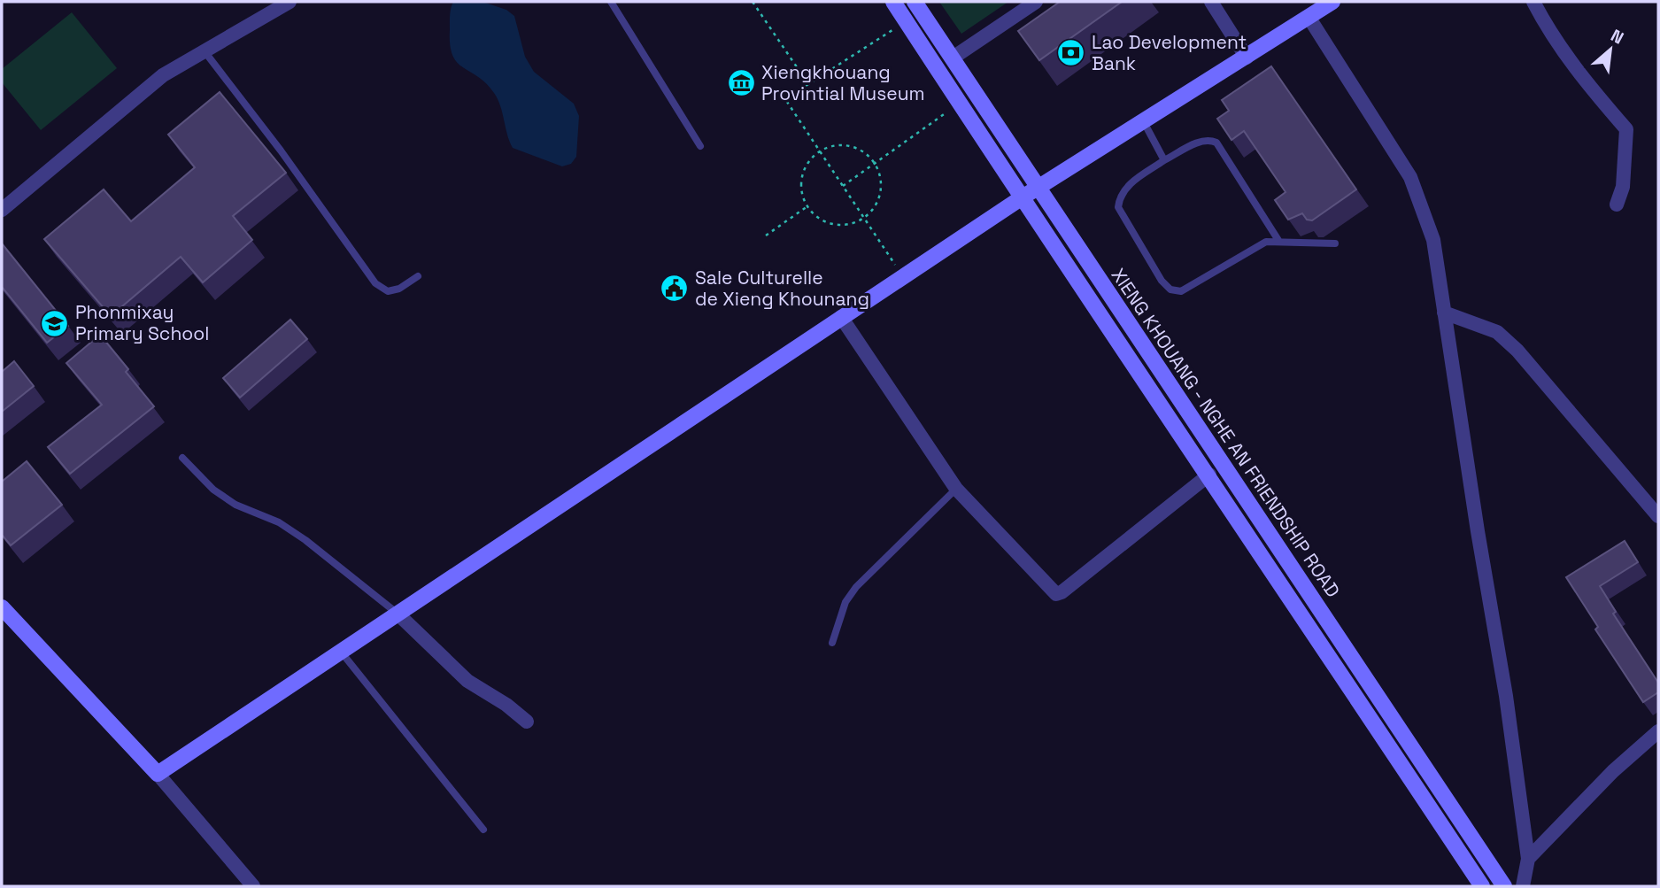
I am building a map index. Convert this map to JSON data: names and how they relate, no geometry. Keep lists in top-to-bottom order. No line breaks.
{"streets":{"street":["XIENG KHOUANG - NGHE AN FRIENDSHIP ROAD"]},"places":{"bank":["Lao Development Bank"],"museum":["Xiengkhouang Provintial Museum"],"public building":["Sale Culturelle de Xieng Khounang"],"school or university":["Phonmixay Primary School"]},"north":"top right"}
